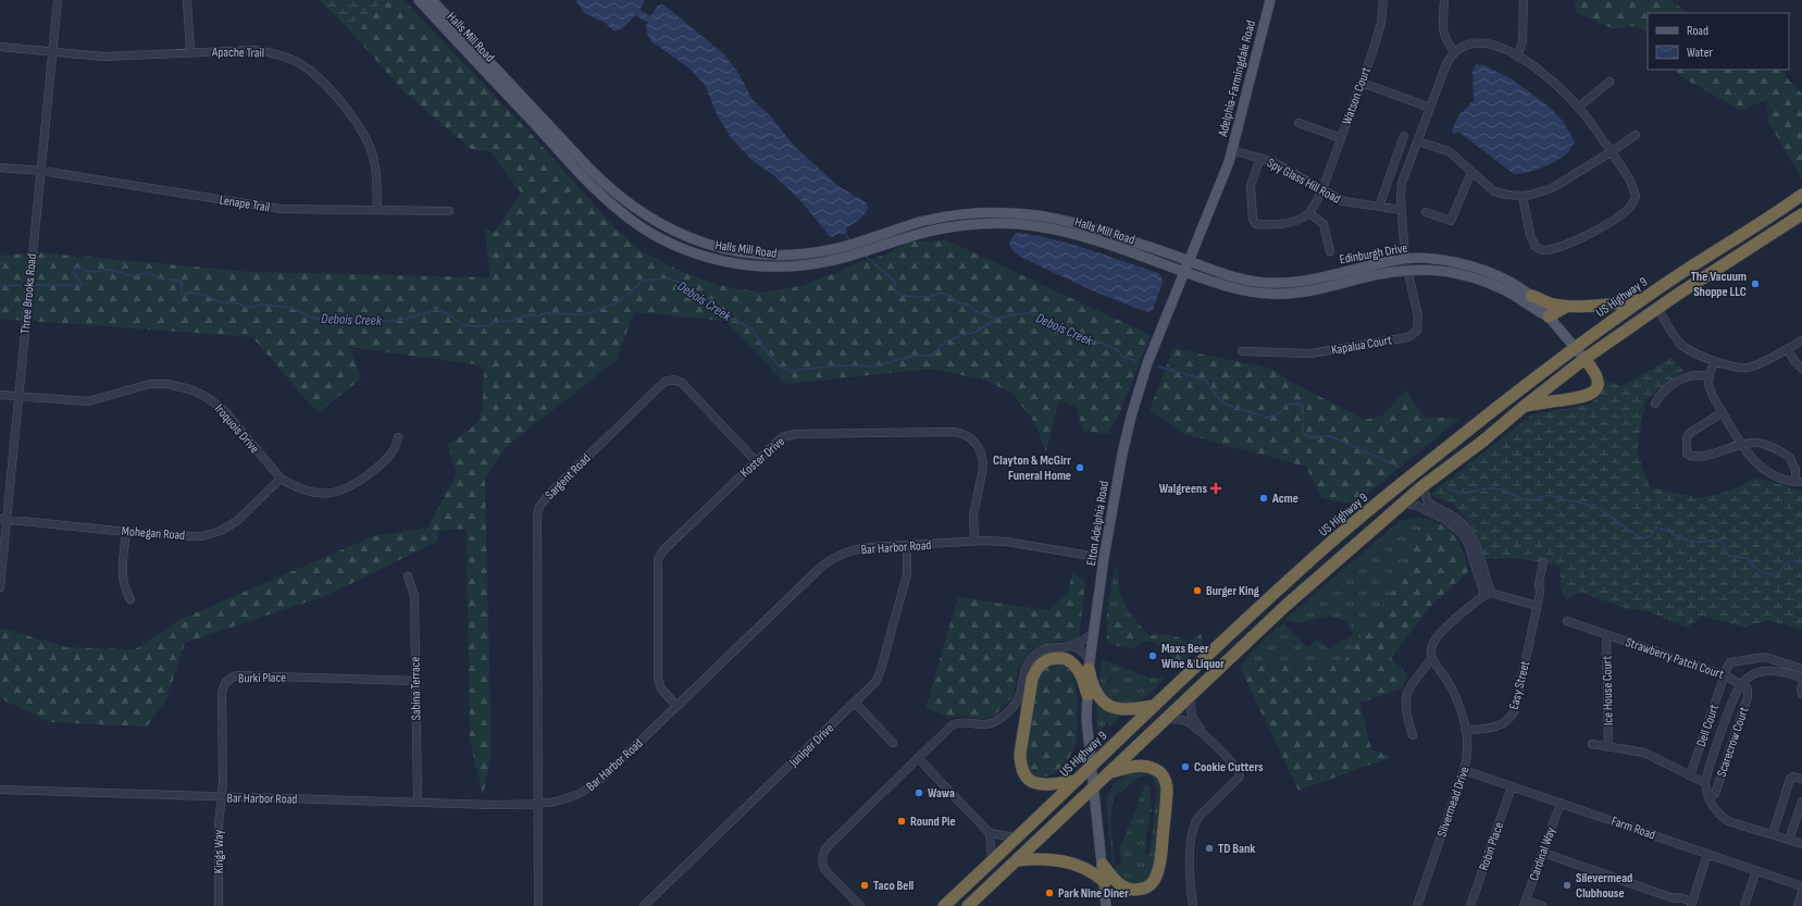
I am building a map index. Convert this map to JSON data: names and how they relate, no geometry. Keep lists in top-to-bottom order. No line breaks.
{"streets":{"highway":["US Highway 9"],"main road":["Halls Mill Road","Adelphia-Farmingdale Road","Edinburgh Drive","Elton Adelphia Road"],"street":["Apache Trail","Watson Court","Spy Glass Hill Road","Lenape Trail","Three Brooks Road","Kapalua Court","Iroquois Drive","Koster Drive","Sargent Road","Mohegan Road","Bar Harbor Road","Strawberry Patch Court","Burki Place","Easy Street","Sabina Terrace","Ice House Court","Dell Court","Scarecrow Court","Juniper Drive","Silvermead Drive","Farm Road","Robin Place","Kings Way","Cardinal Way"]},"crossings":[["Halls Mill Road","Edinburgh Drive"],["Halls Mill Road","Elton Adelphia Road"],["Apache Trail","Lenape Trail"],["Apache Trail","Three Brooks Road"],["Adelphia-Farmingdale Road","Spy Glass Hill Road"],["Adelphia-Farmingdale Road","Elton Adelphia Road"],["Watson Court","Spy Glass Hill Road"],["Spy Glass Hill Road","Kapalua Court"],["Lenape Trail","Three Brooks Road"],["Edinburgh Drive","US Highway 9"],["Edinburgh Drive","Kapalua Court"],["Edinburgh Drive","Elton Adelphia Road"],["Three Brooks Road","Iroquois Drive"],["Three Brooks Road","Mohegan Road"],["US Highway 9","Elton Adelphia Road"],["Iroquois Drive","Mohegan Road"],["Koster Drive","Sargent Road"],["Koster Drive","Bar Harbor Road"],["Sargent Road","Bar Harbor Road"],["Elton Adelphia Road","Bar Harbor Road"],["Bar Harbor Road","Burki Place"],["Bar Harbor Road","Sabina Terrace"],["Bar Harbor Road","Juniper Drive"],["Bar Harbor Road","Kings Way"],["Strawberry Patch Court","Ice House Court"],["Strawberry Patch Court","Dell Court"],["Strawberry Patch Court","Scarecrow Court"],["Burki Place","Sabina Terrace"],["Burki Place","Kings Way"],["Easy Street","Silvermead Drive"],["Silvermead Drive","Farm Road"],["Farm Road","Robin Place"],["Farm Road","Cardinal Way"]],"water":["Debois Creek"],"places":{"other":["The Vacuum Shoppe LLC","Clayton & McGirr Funeral Home","Acme","Burger King","Maxs Beer Wine & Liquor","Cookie Cutters","Wawa","Round Pie","TD Bank","Taco Bell","Silevermead Clubhouse","Park Nine Diner"],"health":["Walgreens"]},"legend":["Road","Water"]}
